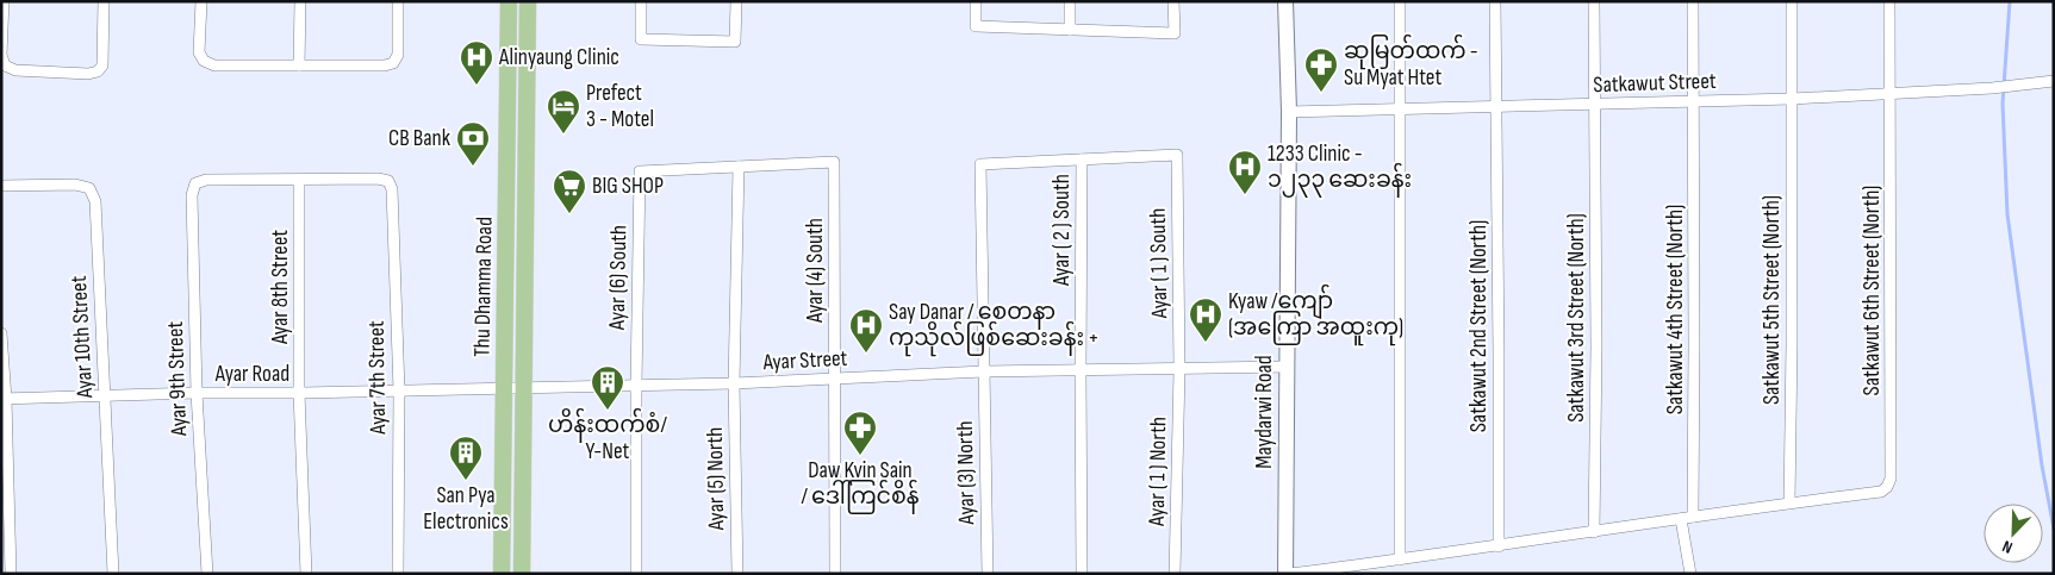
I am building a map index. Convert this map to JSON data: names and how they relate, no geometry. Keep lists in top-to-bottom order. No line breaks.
{"streets":{"main road":["Thu Dhamma Road"],"street":["Satkawut Street","Ayar ( 2 ) South","Ayar ( 1 ) South","Ayar (4) South","Ayar (6) South","Ayar 8th Street","Satkawut 6th Street (North)","Satkawut 5th Street (North)","Satkawut 4th Street (North)","Satkawut 3rd Street (North)","Satkawut 2nd Street (North)","Ayar 10th Street","Ayar Street","Ayar Road","Ayar 7th Street","Ayar 9th Street","Maydarwi Road","Ayar ( 1 ) North","Ayar (3) North","Ayar (5) North"]},"crossings":[["Satkawut Street","Satkawut 6th Street (North)"],["Satkawut Street","Satkawut 5th Street (North)"],["Satkawut Street","Satkawut 4th Street (North)"],["Satkawut Street","Satkawut 3rd Street (North)"],["Satkawut Street","Satkawut 2nd Street (North)"],["Satkawut Street","Maydarwi Road"],["Ayar ( 2 ) South","Ayar ( 1 ) South"],["Ayar ( 2 ) South","Ayar Street"],["Ayar ( 2 ) South","Ayar (3) North"],["Ayar ( 1 ) South","Ayar Street"],["Ayar ( 1 ) South","Ayar ( 1 ) North"],["Ayar ( 1 ) South","Ayar (3) North"],["Ayar (4) South","Ayar (6) South"],["Ayar (4) South","Ayar Street"],["Ayar (4) South","Ayar (5) North"],["Ayar (6) South","Ayar Street"],["Ayar (6) South","Ayar (5) North"],["Ayar 8th Street","Ayar Road"],["Ayar 8th Street","Ayar 7th Street"],["Ayar 8th Street","Ayar 9th Street"],["Thu Dhamma Road","Ayar Street"],["Thu Dhamma Road","Ayar Road"],["Satkawut 6th Street (North)","Satkawut 5th Street (North)"],["Ayar 10th Street","Ayar Road"],["Ayar Street","Ayar Road"],["Ayar Street","Maydarwi Road"],["Ayar Street","Ayar ( 1 ) North"],["Ayar Street","Ayar (3) North"],["Ayar Street","Ayar (5) North"],["Ayar Road","Ayar 7th Street"],["Ayar Road","Ayar 9th Street"],["Ayar 7th Street","Ayar 9th Street"]],"places":{"hospital":["Alinyaung Clinic","1233 Clinic - ၁၂၃၃ ဆေးခန်း","Kyaw /ကျော် (အကြော အထူးကု)","Say Danar / စေတနာ ကုသိုလ်ဖြစ်ဆေးခန်း +"],"pharmacy":["ဆုမြတ်ထက် - Su Myat Htet","Daw Kyin Sain / ဒေါ်ကြင်စိန်"],"hotel":["Prefect 3 - Motel"],"bank":["CB Bank"],"supermarket":["BIG SHOP"],"building":["ဟိန်းထက်စံ/ Y-Net","San Pya Electronics"]},"north":"bottom left"}
